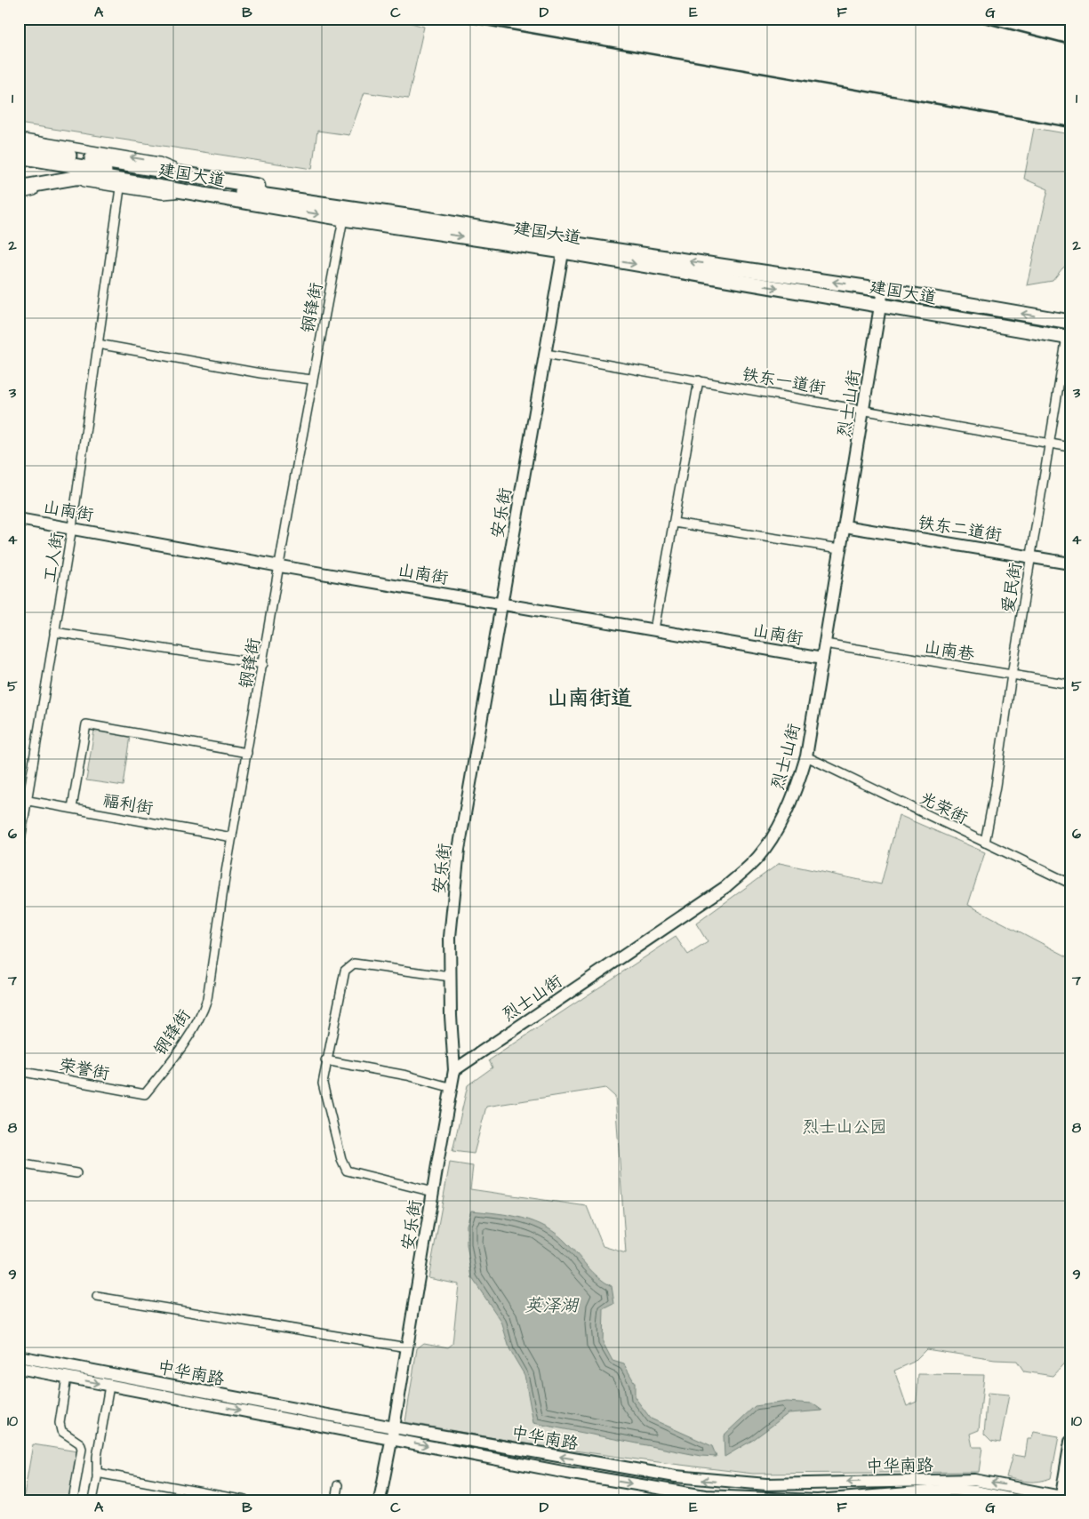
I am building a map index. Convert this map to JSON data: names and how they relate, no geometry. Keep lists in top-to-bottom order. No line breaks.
{"streets":{"highway":["建国大道"],"main road":["烈士山街","山南街","安乐街","铁东二道街","中华南路"],"street":["钢锋街","铁东一道街","工人街","爱民街","山南巷","福利街","光荣街","荣誉街"]},"crossings":[["建国大道","钢锋街"],["建国大道","烈士山街"],["建国大道","安乐街"],["建国大道","工人街"],["建国大道","爱民街"],["钢锋街","山南街"],["钢锋街","福利街"],["钢锋街","荣誉街"],["铁东一道街","烈士山街"],["铁东一道街","安乐街"],["铁东一道街","爱民街"],["烈士山街","山南街"],["烈士山街","安乐街"],["烈士山街","铁东二道街"],["烈士山街","山南巷"],["烈士山街","光荣街"],["山南街","安乐街"],["山南街","工人街"],["安乐街","中华南路"],["铁东二道街","爱民街"],["工人街","福利街"],["爱民街","山南巷"],["爱民街","光荣街"]],"districts":["山南街道"],"water":["英泽湖"],"parks":["烈士山公园"],"grid":{"columns":["A","B","C","D","E","F","G"],"rows":["1","2","3","4","5","6","7","8","9","10"]}}
